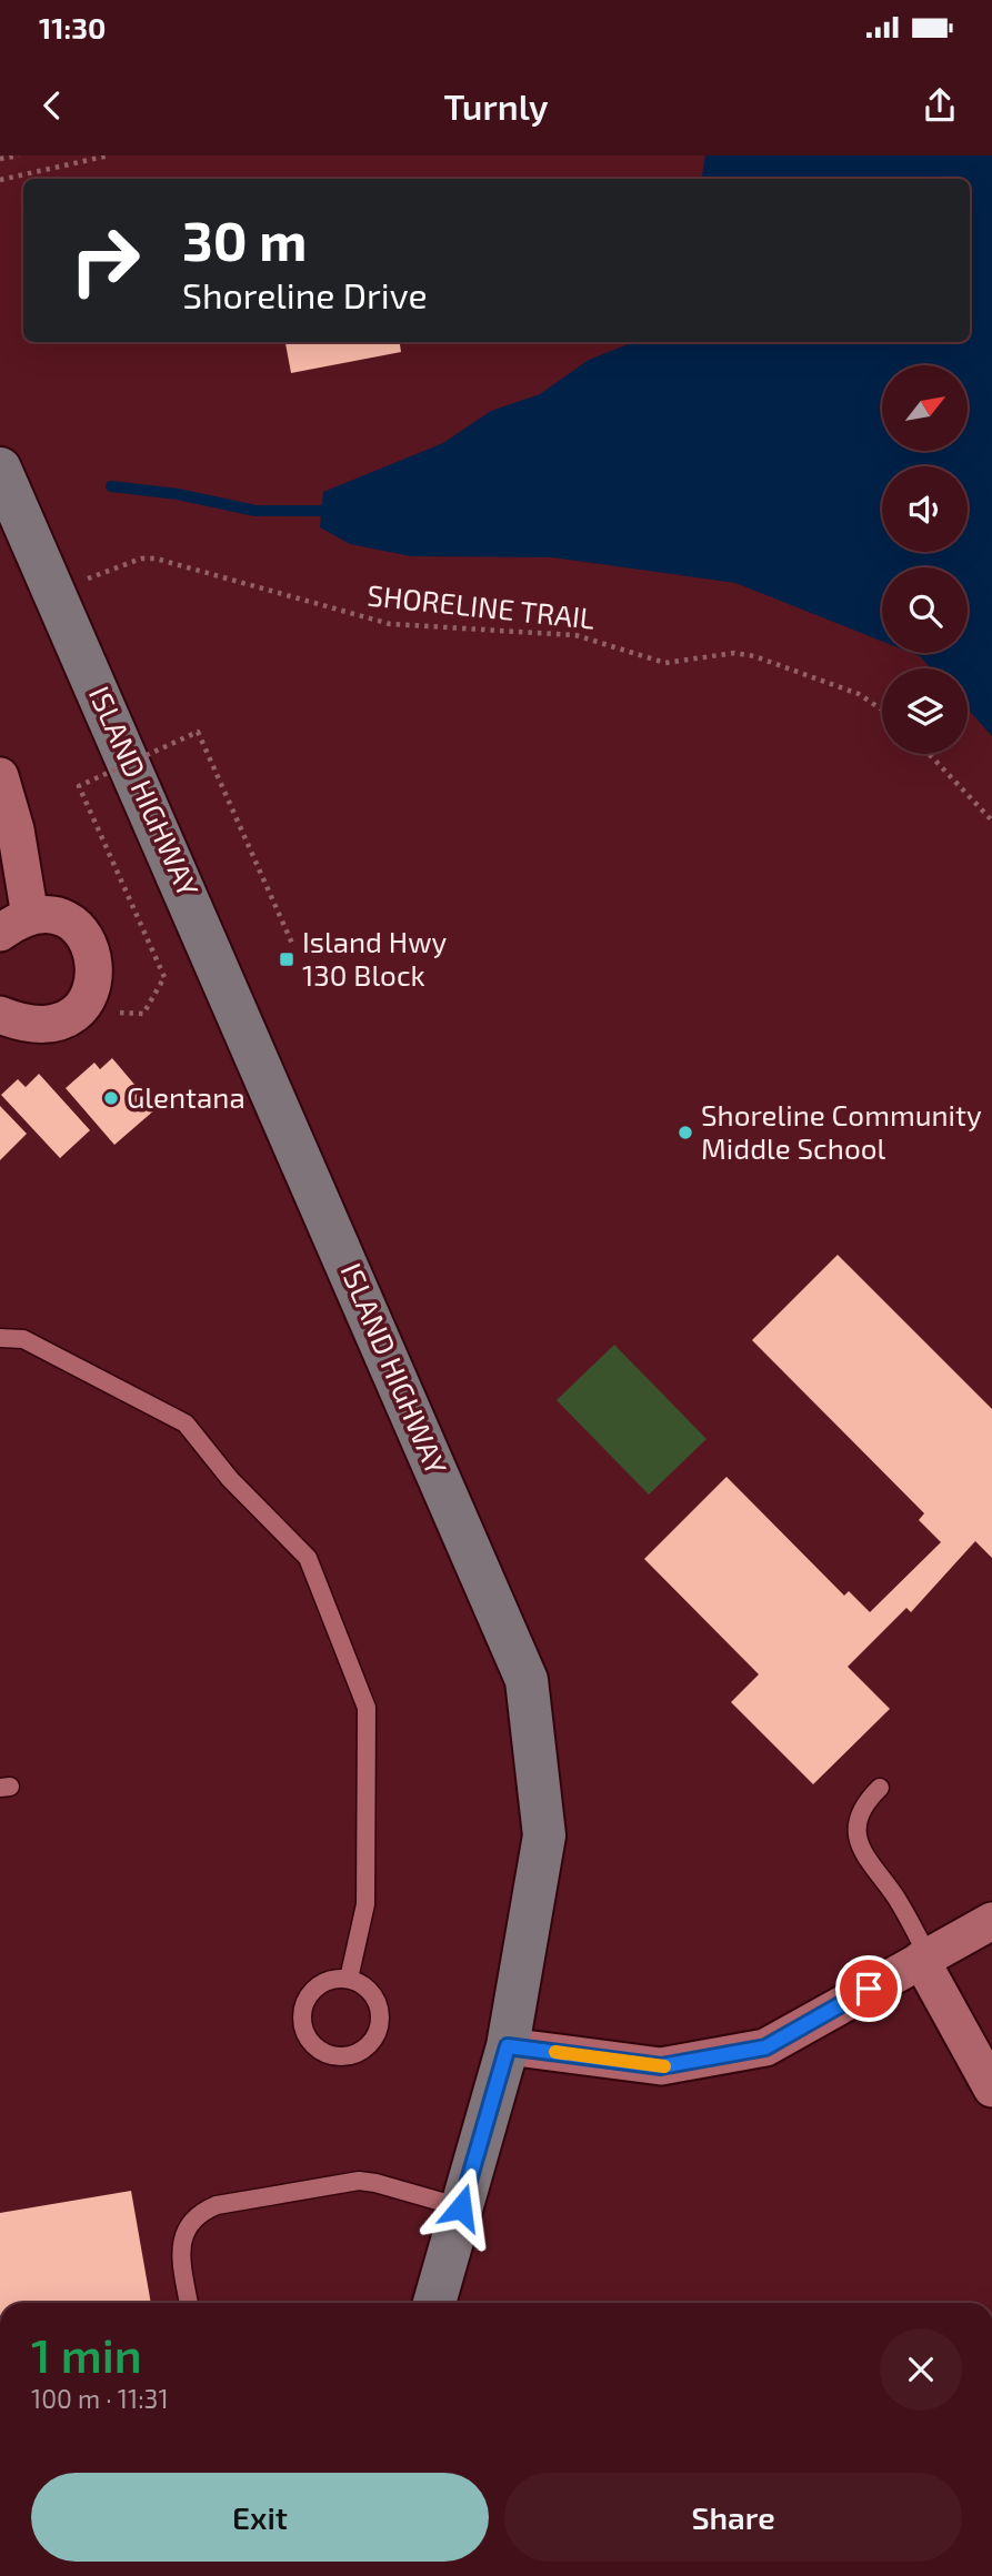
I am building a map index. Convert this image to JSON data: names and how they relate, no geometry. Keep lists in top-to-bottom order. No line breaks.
{"streets":{"main road":["ISLAND HIGHWAY"],"path":["SHORELINE TRAIL"]},"crossings":[["SHORELINE TRAIL","ISLAND HIGHWAY"]],"places":{"transit":["Island Hwy 130 Block"],"other":["Glentana","Shoreline Community Middle School"]},"north":"top right","page":{"status":"11:30","header":"Turnly","turn":["30 m","Shoreline Drive"],"heading":["1 min","100 m · 11:31"],"buttons":["Exit","Share"]}}
